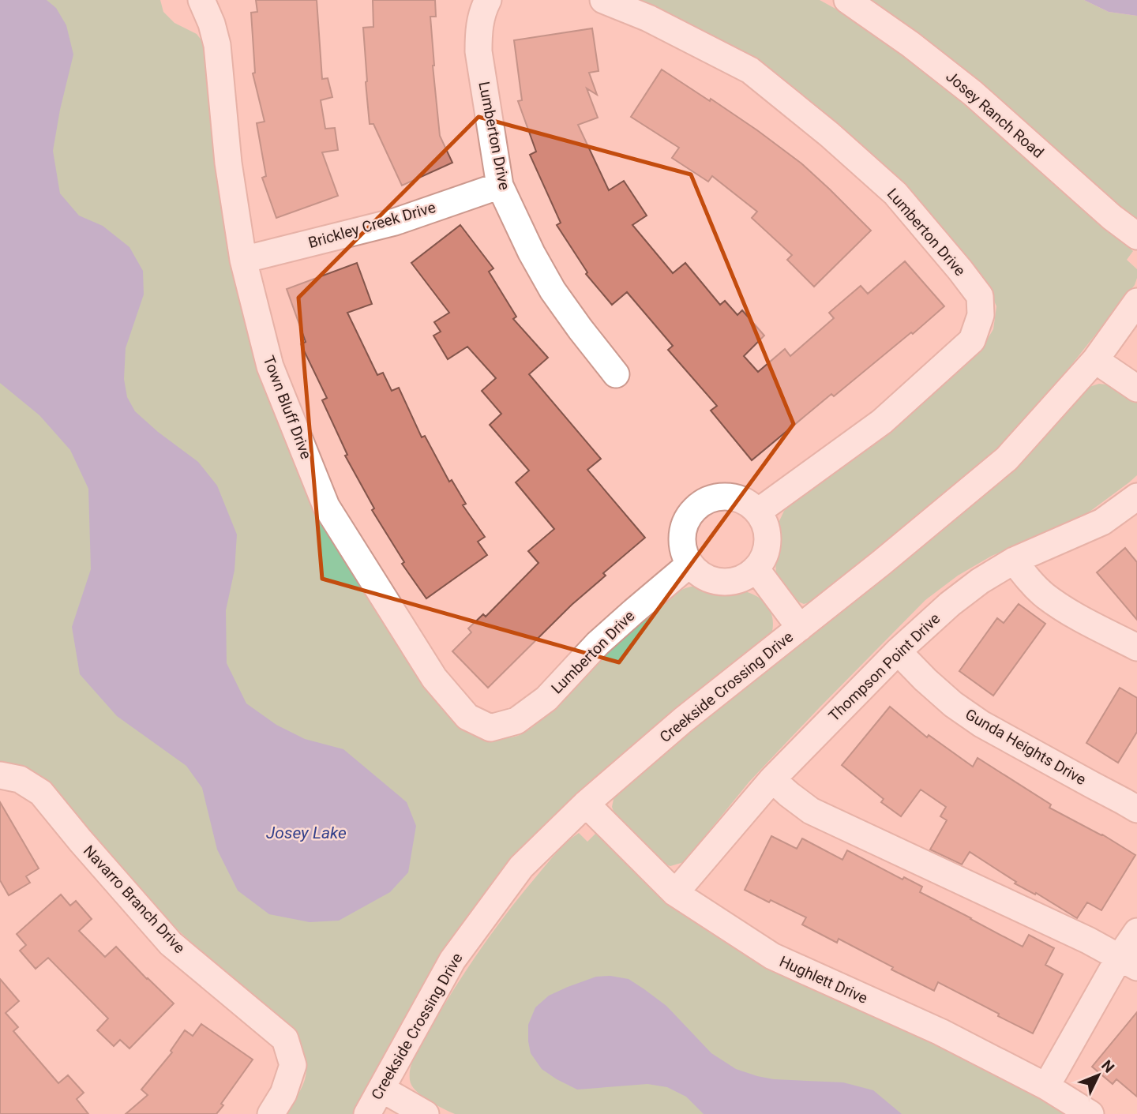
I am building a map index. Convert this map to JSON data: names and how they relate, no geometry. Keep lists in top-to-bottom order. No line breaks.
{"streets":{"street":["Josey Ranch Road","Lumberton Drive","Brickley Creek Drive","Town Bluff Drive","Thompson Point Drive","Creekside Crossing Drive","Gunda Heights Drive","Navarro Branch Drive","Hughlett Drive"]},"crossings":[["Lumberton Drive","Brickley Creek Drive"],["Lumberton Drive","Town Bluff Drive"],["Brickley Creek Drive","Town Bluff Drive"],["Thompson Point Drive","Gunda Heights Drive"],["Thompson Point Drive","Hughlett Drive"],["Creekside Crossing Drive","Hughlett Drive"]],"water":["Josey Lake"],"north":"top right"}
